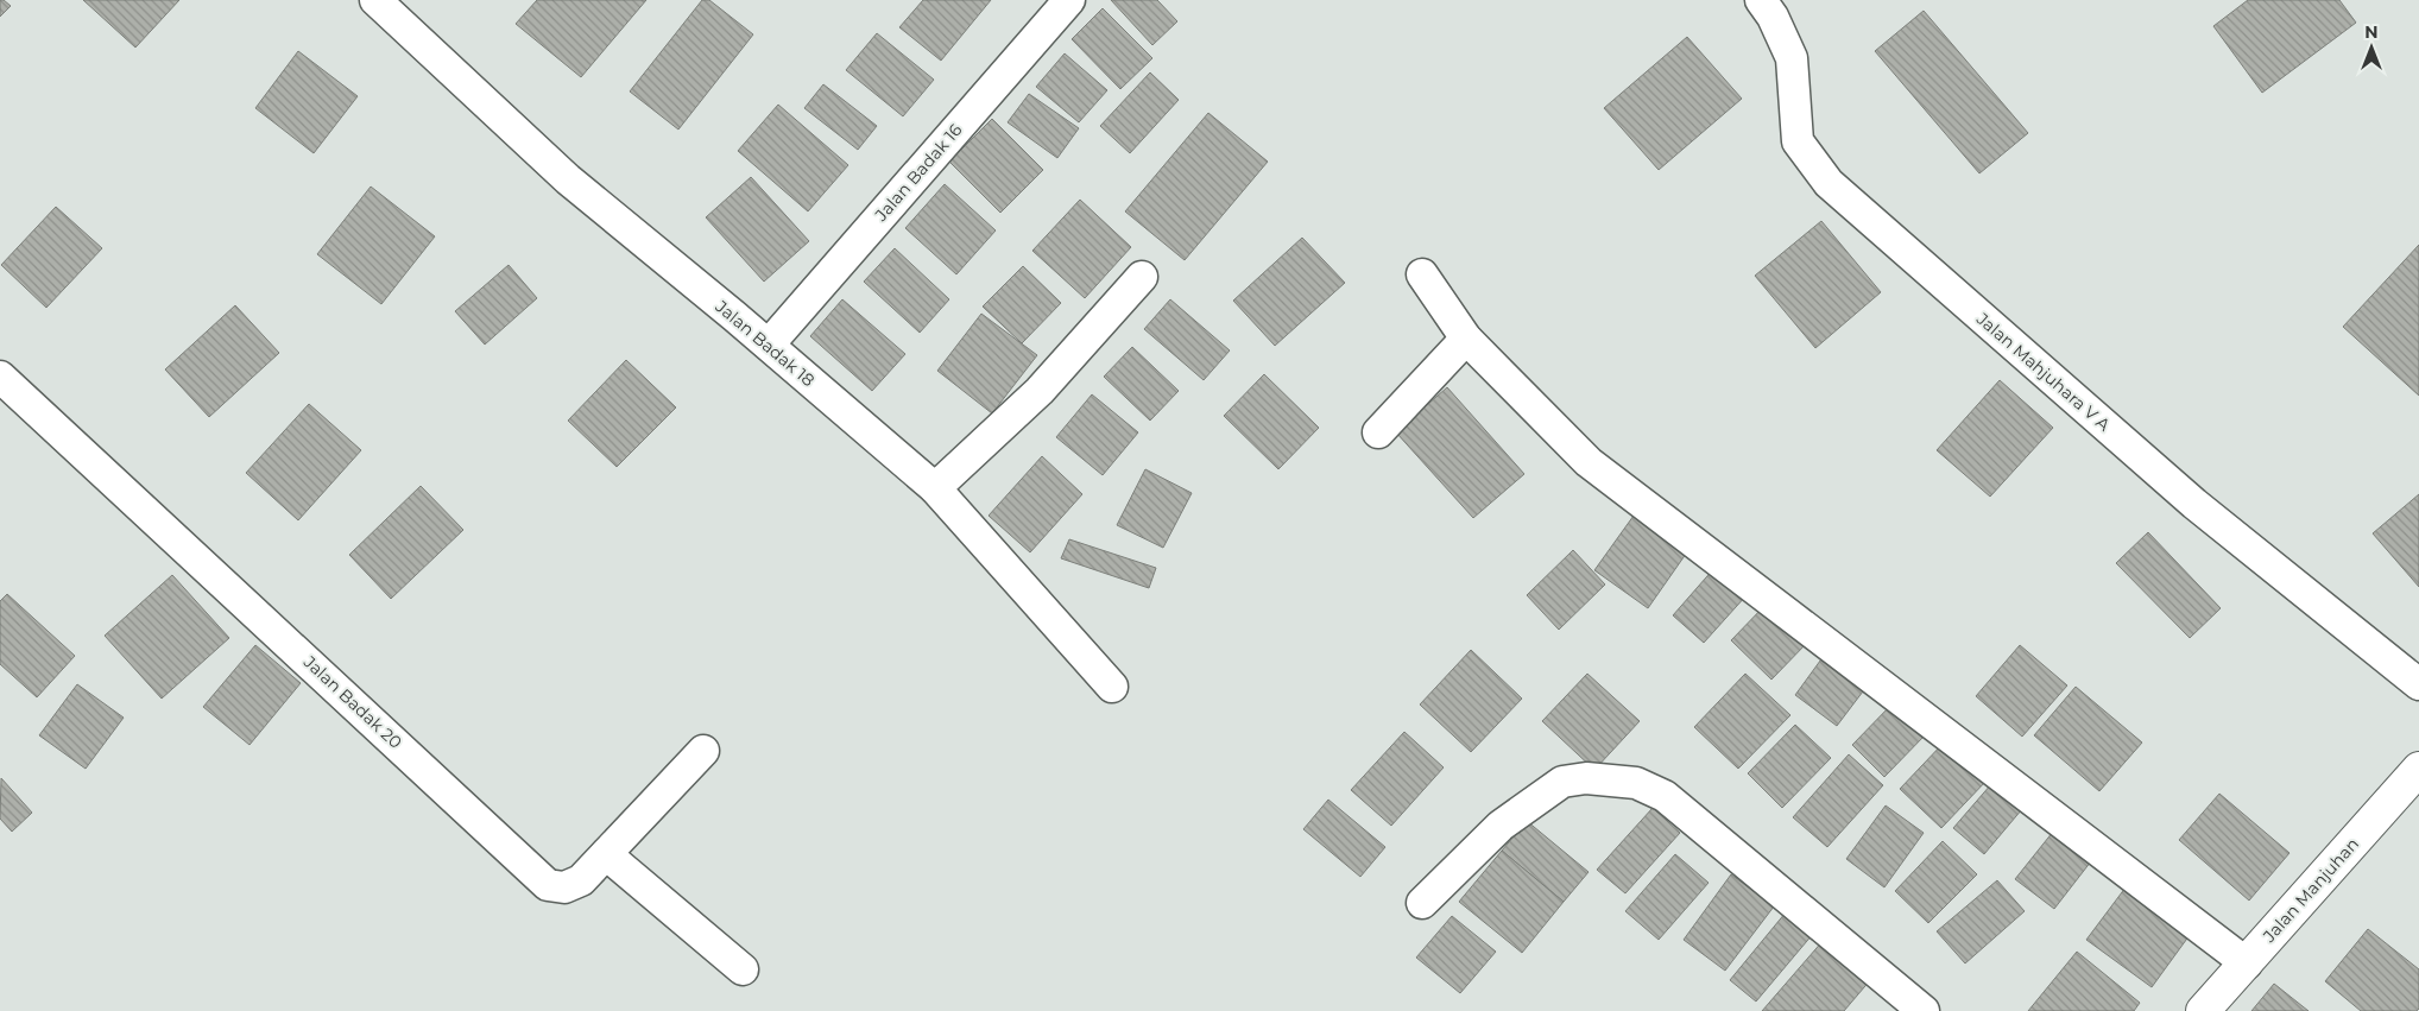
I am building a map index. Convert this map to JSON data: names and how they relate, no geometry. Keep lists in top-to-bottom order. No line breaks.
{"streets":{"street":["Jalan Badak 16","Jalan Badak 18","Jalan Mahjuhara V A","Jalan Badak 20","Jalan Manjuhan"]},"crossings":[["Jalan Badak 16","Jalan Badak 18"]],"north":"top"}
